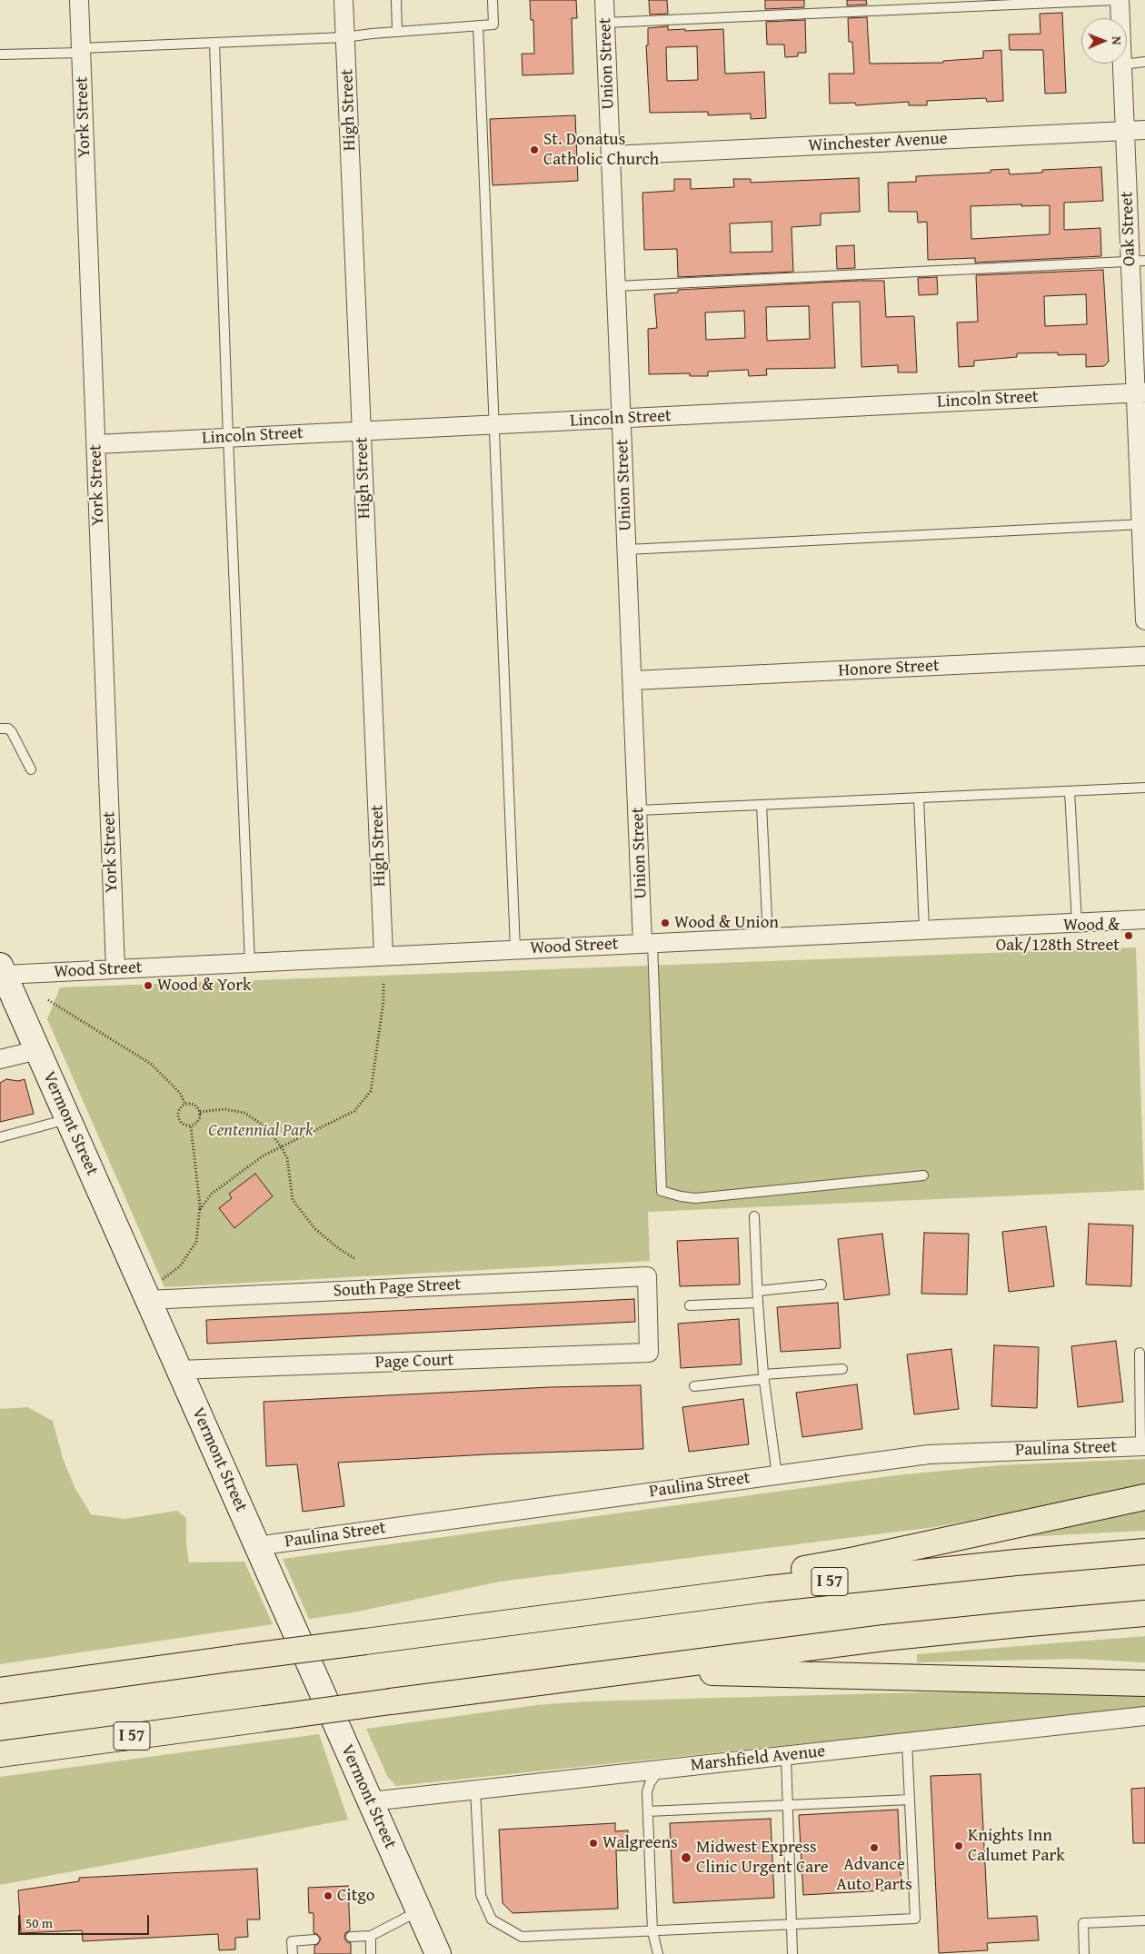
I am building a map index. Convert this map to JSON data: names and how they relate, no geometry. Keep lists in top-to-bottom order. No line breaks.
{"streets":{"highway":["I 57"],"street":["Union Street","High Street","York Street","Winchester Avenue","Oak Street","Lincoln Street","Honore Street","Wood Street","Vermont Street","South Page Street","Page Court","Paulina Street","Marshfield Avenue"]},"crossings":[["Union Street","Winchester Avenue"],["Union Street","Lincoln Street"],["Union Street","Honore Street"],["Union Street","Wood Street"],["High Street","Lincoln Street"],["High Street","Wood Street"],["York Street","Lincoln Street"],["York Street","Wood Street"],["Winchester Avenue","Oak Street"],["Oak Street","Lincoln Street"],["Wood Street","Vermont Street"],["Vermont Street","South Page Street"],["Vermont Street","Page Court"],["Vermont Street","Paulina Street"],["Vermont Street","Marshfield Avenue"],["South Page Street","Page Court"]],"parks":["Centennial Park"],"places":["St. Donatus Catholic Church","Wood & Union","Wood & Oak/128th Street","Wood & York","Walgreens","Knights Inn Calumet Park","Advance Auto Parts","Midwest Express Clinic Urgent Care","Citgo"],"scale_bar":"50 m","north":"right"}
